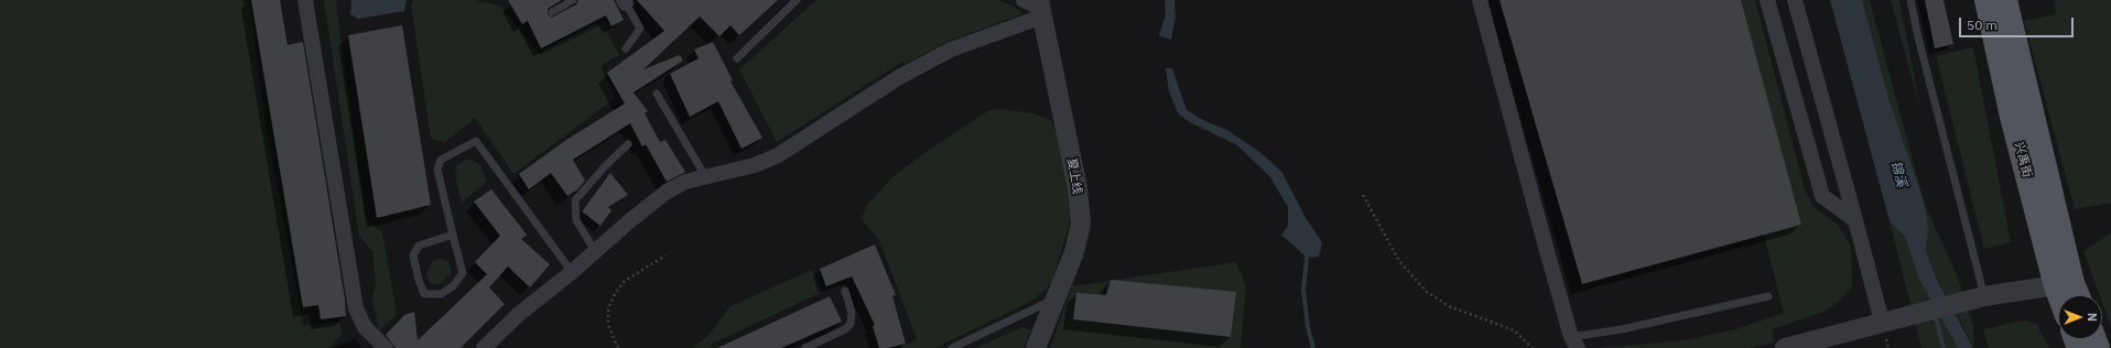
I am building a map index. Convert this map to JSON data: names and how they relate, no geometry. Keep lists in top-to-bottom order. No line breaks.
{"streets":{"main road":["兴禹街"],"street":["夏上线"]},"water":["锦溪"],"scale_bar":"50 m","north":"right"}
